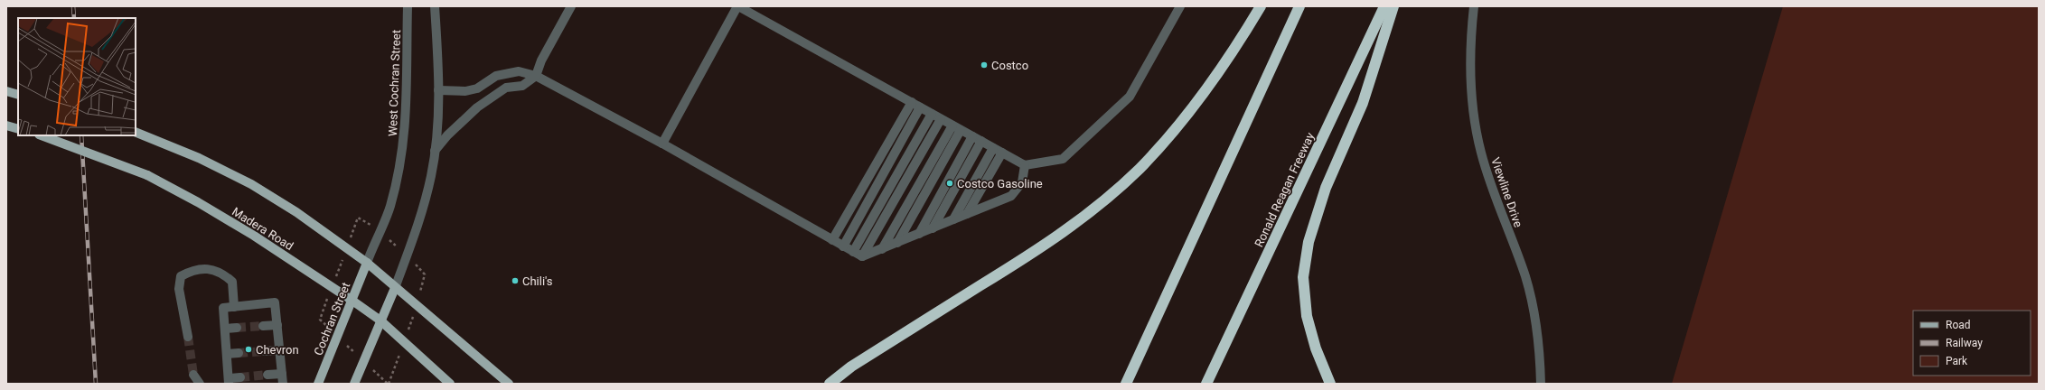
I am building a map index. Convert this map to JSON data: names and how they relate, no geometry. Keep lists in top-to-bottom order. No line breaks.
{"streets":{"highway":["Ronald Reagan Freeway"],"main road":["Madera Road","Cochran Street"],"street":["West Cochran Street","Viewline Drive"]},"crossings":[["West Cochran Street","Cochran Street"],["Madera Road","Cochran Street"]],"places":["Costco","Costco Gasoline","Chili's","Chevron"],"legend":["Road","Railway","Park"]}
